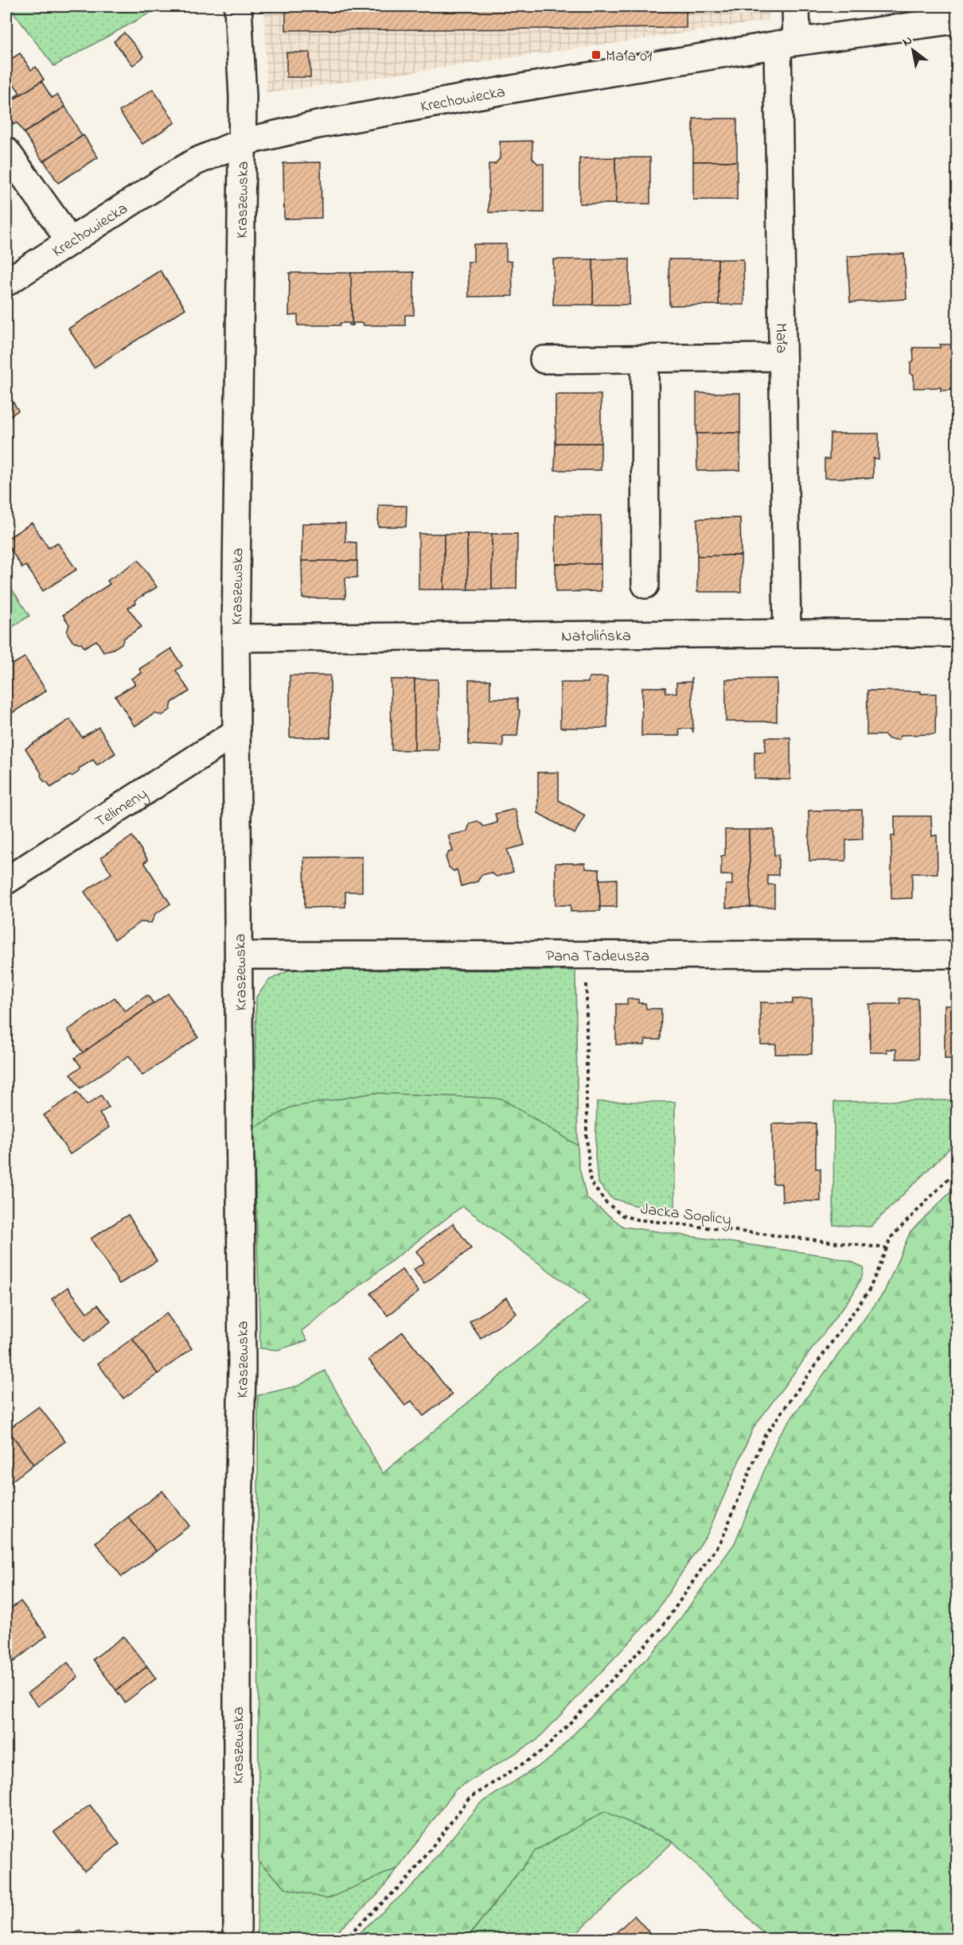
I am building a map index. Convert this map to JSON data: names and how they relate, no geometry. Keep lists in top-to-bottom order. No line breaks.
{"streets":{"street":["Krechowiecka","Kraszewska","Mała","Natolińska","Telimeny","Pana Tadeusza"],"path":["Jacka Soplicy"]},"crossings":[["Krechowiecka","Kraszewska"],["Krechowiecka","Mała"],["Kraszewska","Natolińska"],["Kraszewska","Telimeny"],["Kraszewska","Pana Tadeusza"],["Mała","Natolińska"],["Pana Tadeusza","Jacka Soplicy"]],"places":{"transit":["Mała 01"]},"north":"top left"}
